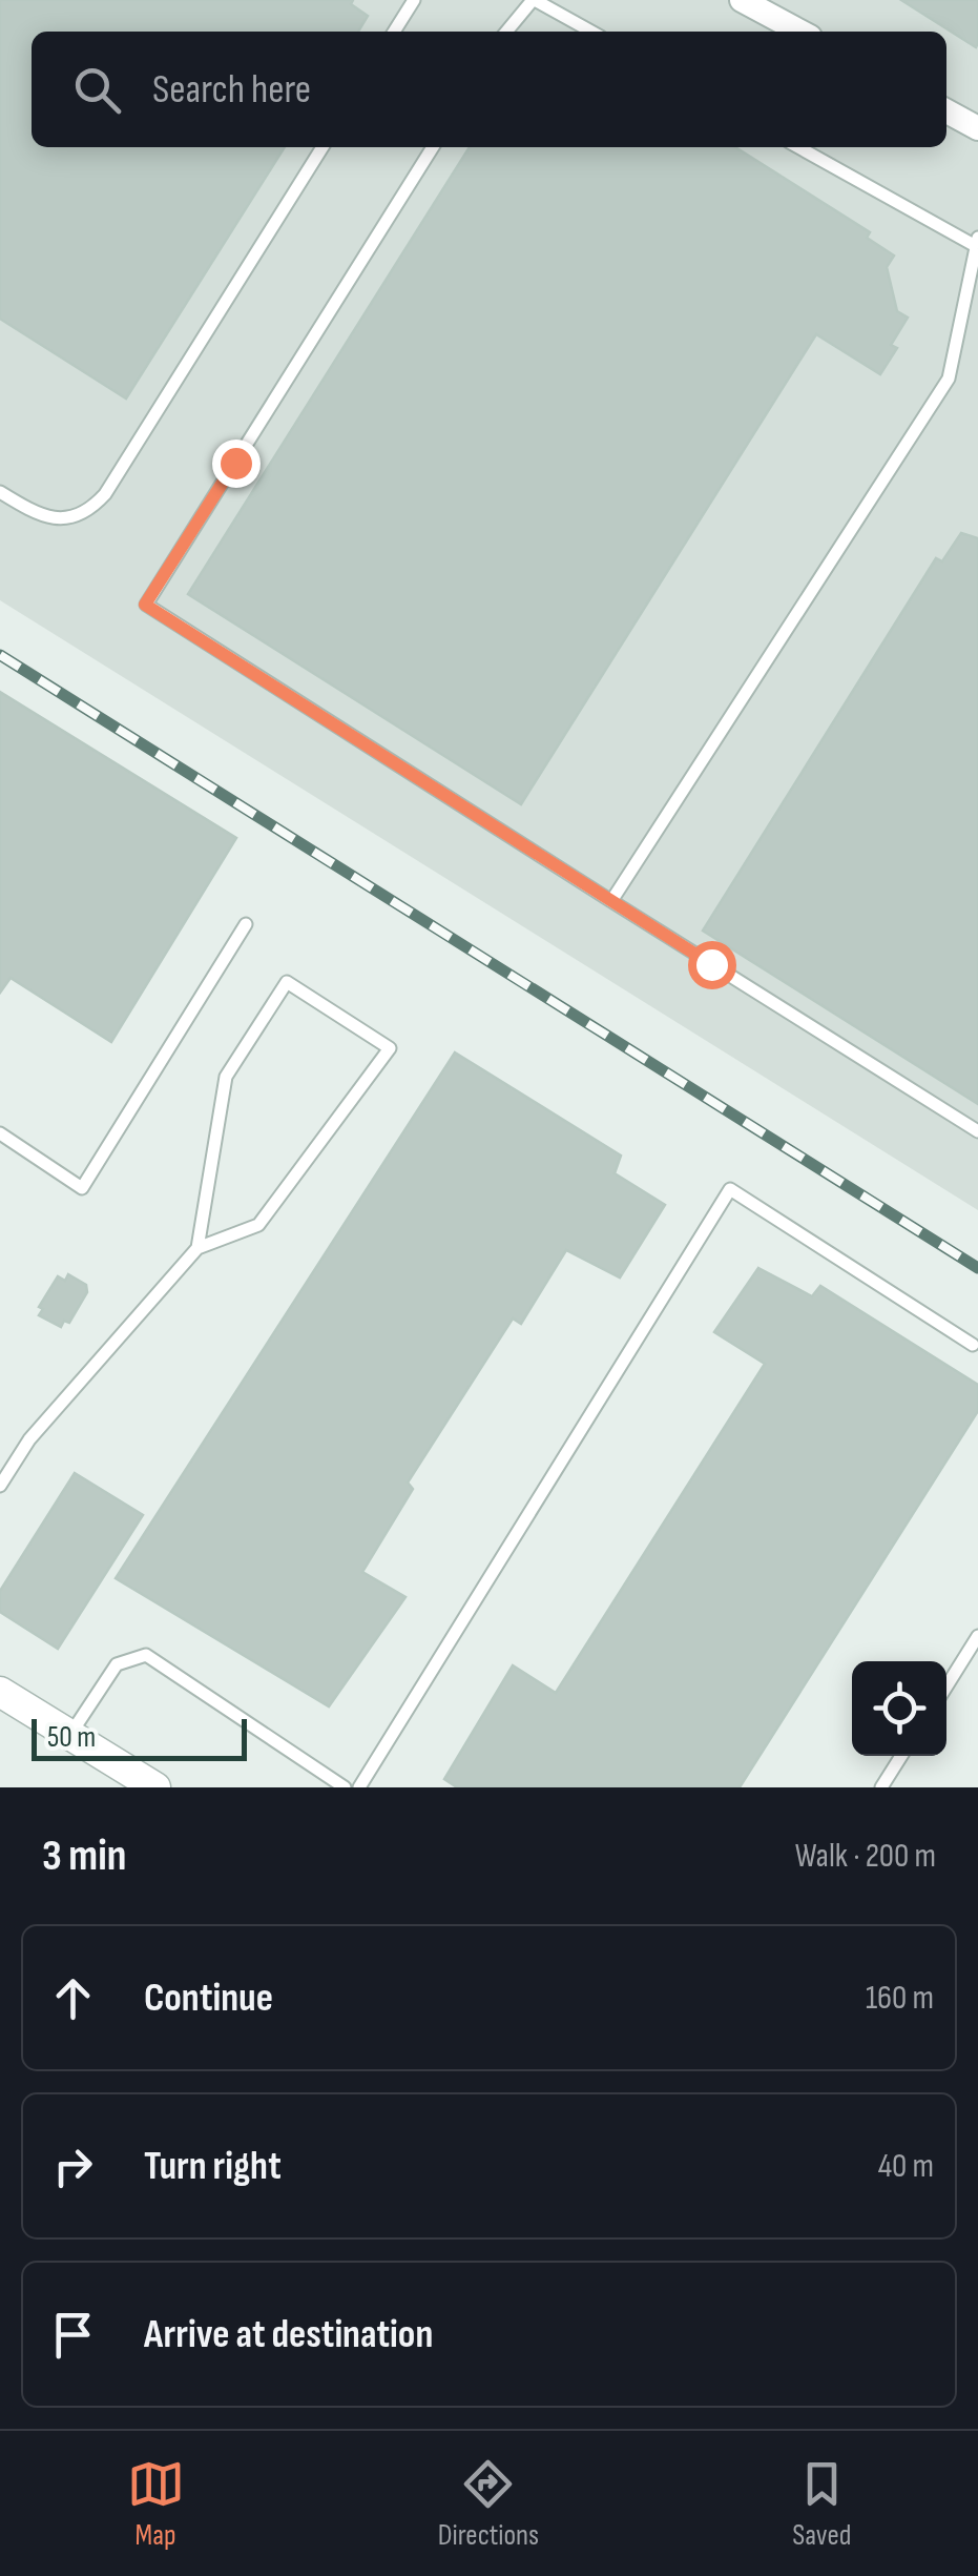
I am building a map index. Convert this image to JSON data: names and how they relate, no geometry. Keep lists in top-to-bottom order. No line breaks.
{"scale_bar":"50 m","page":{"search":"Search here","scale":"50 m","heading":["3 min","Walk · 200 m"],"list":[["Continue","160 m"],["Turn right","40 m"],"Arrive at destination"],"nav":["Map","Directions","Saved"]}}
